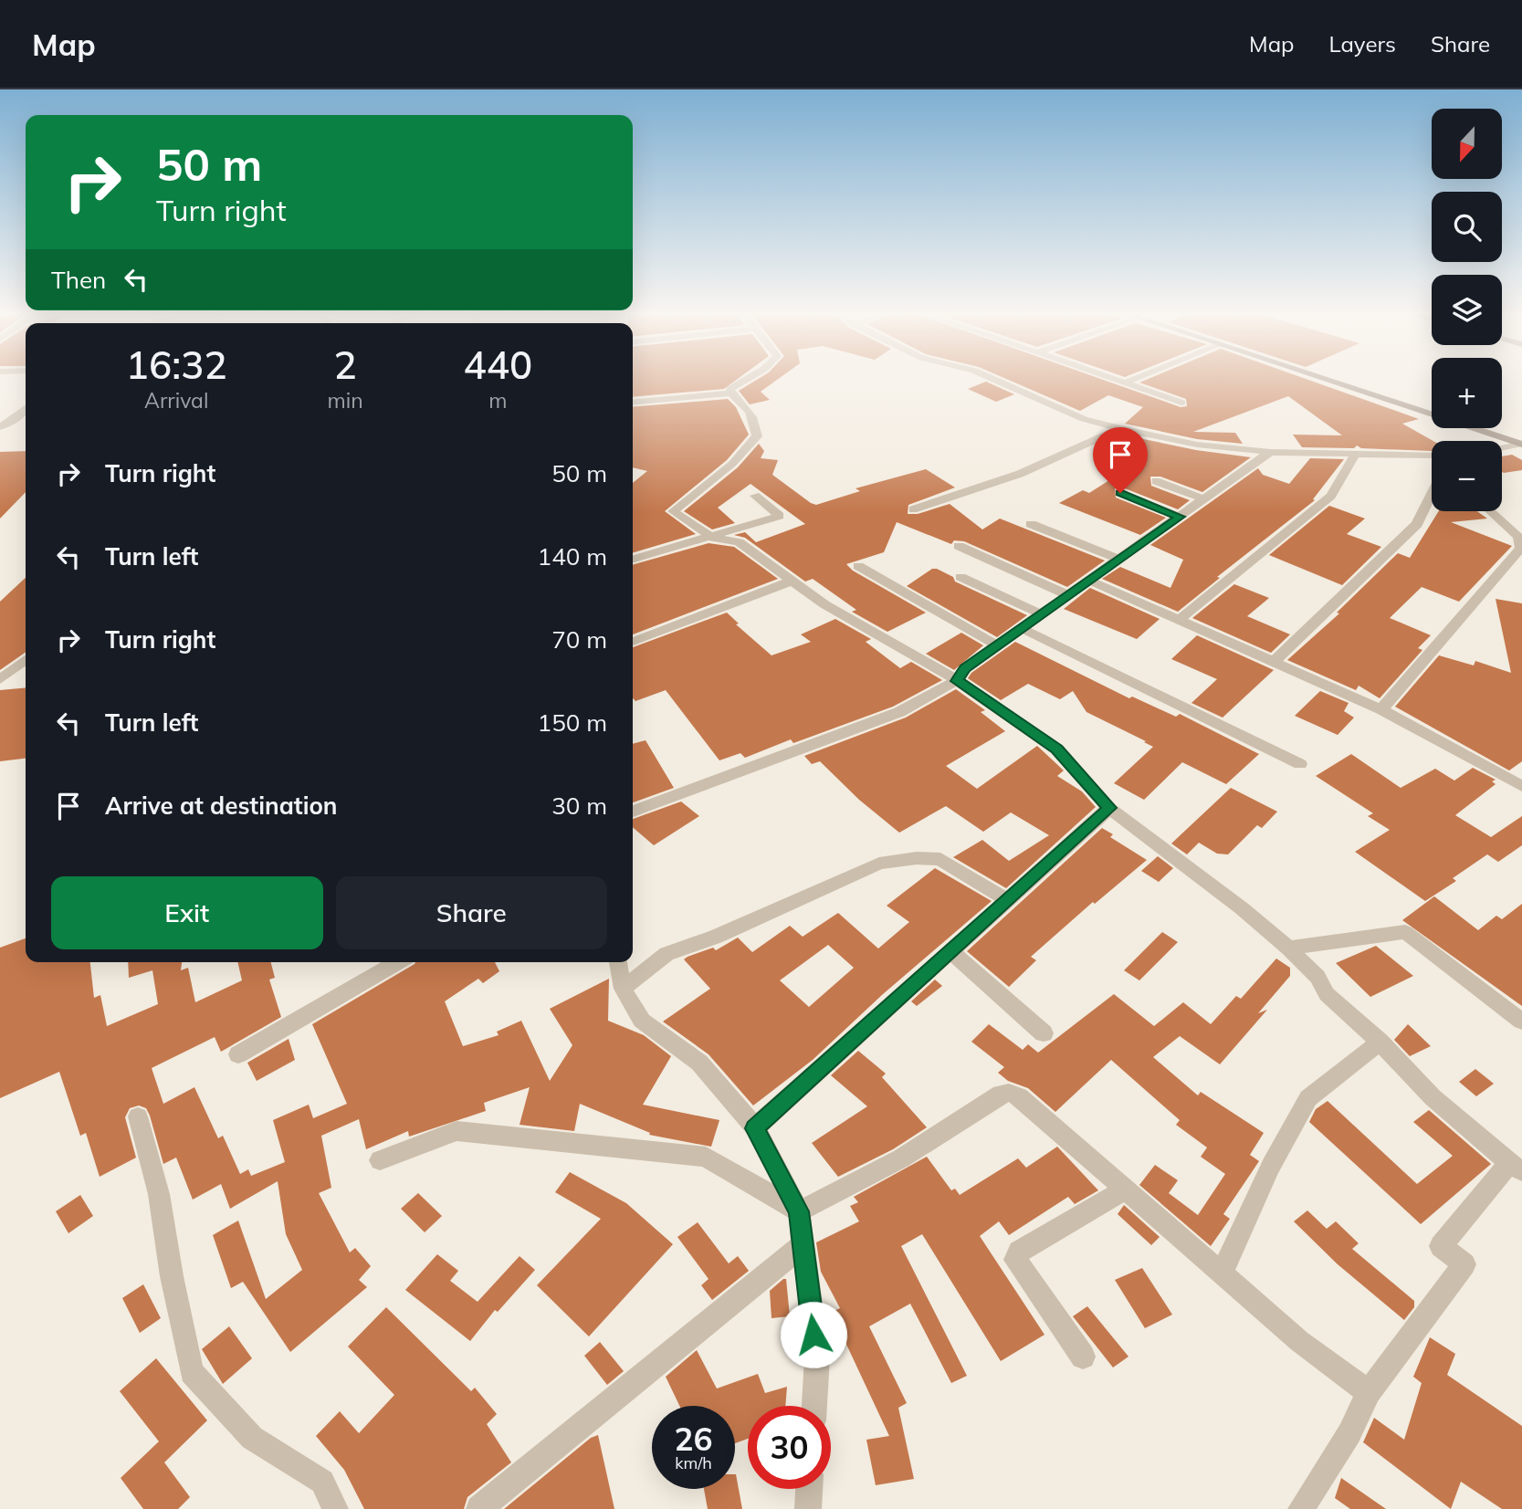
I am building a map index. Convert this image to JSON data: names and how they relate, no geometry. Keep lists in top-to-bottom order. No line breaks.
{"north":"bottom","page":{"header":"Map","nav":["Map","Layers","Share"],"map_buttons":["+","−"],"turn":["50 m","Turn right"],"then":"Then","eta":["16:32","Arrival","2","min","440","m"],"list":[{"name":"Turn right","value":"50 m"},{"name":"Turn left","value":"140 m"},{"name":"Turn right","value":"70 m"},{"name":"Turn left","value":"150 m"},{"name":"Arrive at destination","value":"30 m"}],"buttons":["Exit","Share"],"speed":"26 km/h","limit":"30"}}
